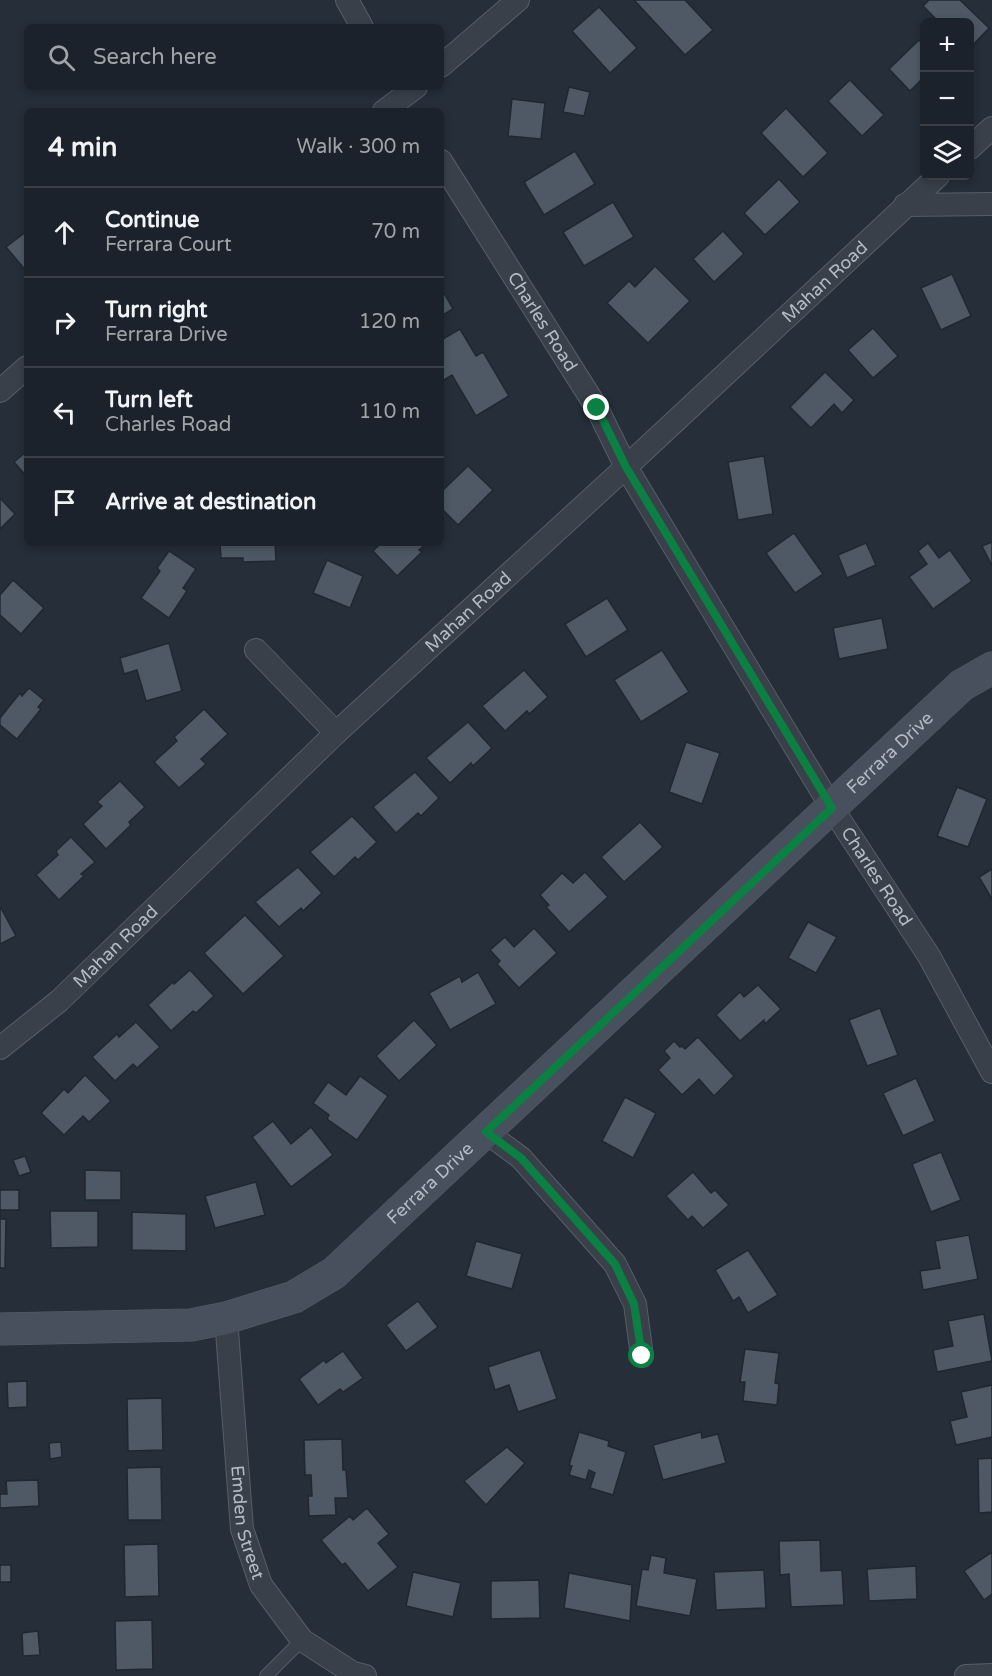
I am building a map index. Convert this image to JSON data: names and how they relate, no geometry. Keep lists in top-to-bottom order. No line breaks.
{"streets":{"street":["Mahan Road","Charles Road","Ferrara Drive","Emden Street"]},"crossings":[["Mahan Road","Charles Road"],["Charles Road","Ferrara Drive"],["Ferrara Drive","Emden Street"]],"page":{"map_buttons":["+","−"],"search":"Search here","heading":["4 min","Walk · 300 m"],"list":[["Continue","Ferrara Court","70 m"],["Turn right","Ferrara Drive","120 m"],["Turn left","Charles Road","110 m"],"Arrive at destination"]}}
